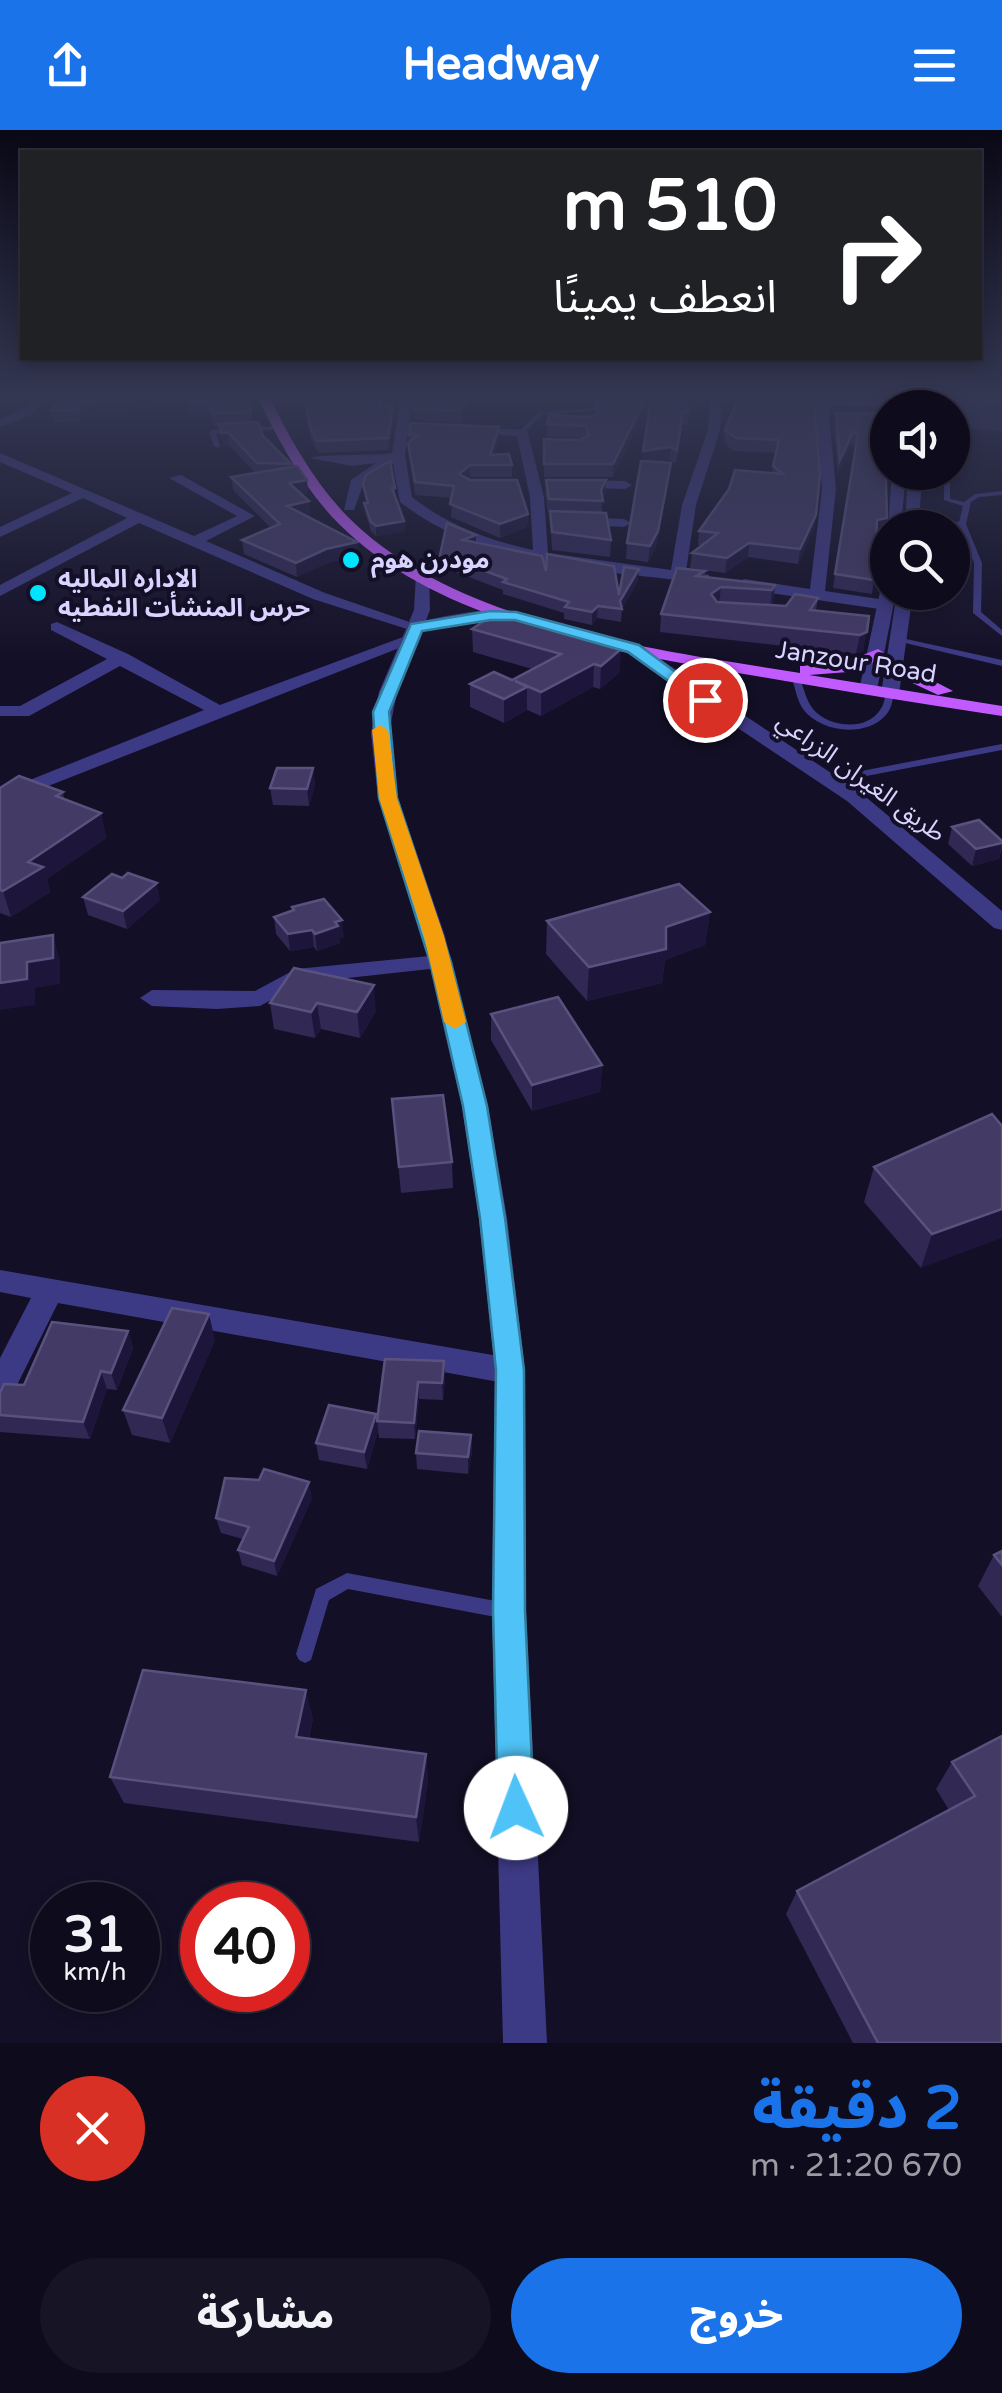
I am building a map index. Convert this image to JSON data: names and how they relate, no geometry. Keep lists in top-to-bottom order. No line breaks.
{"streets":{"main road":["Janzour Road"],"street":["طريق الغيران الزراعي"]},"crossings":[["Janzour Road","طريق الغيران الزراعي"]],"places":["مودرن هوم","الاداره الماليه حرس المنشأت النفطيه"],"page":{"header":"Headway","turn":["510 m","انعطف يمينًا"],"speed":"31 km/h","limit":"40","heading":["2 دقيقة","670 m · 21:20"],"buttons":["خروج","مشاركة"]}}
